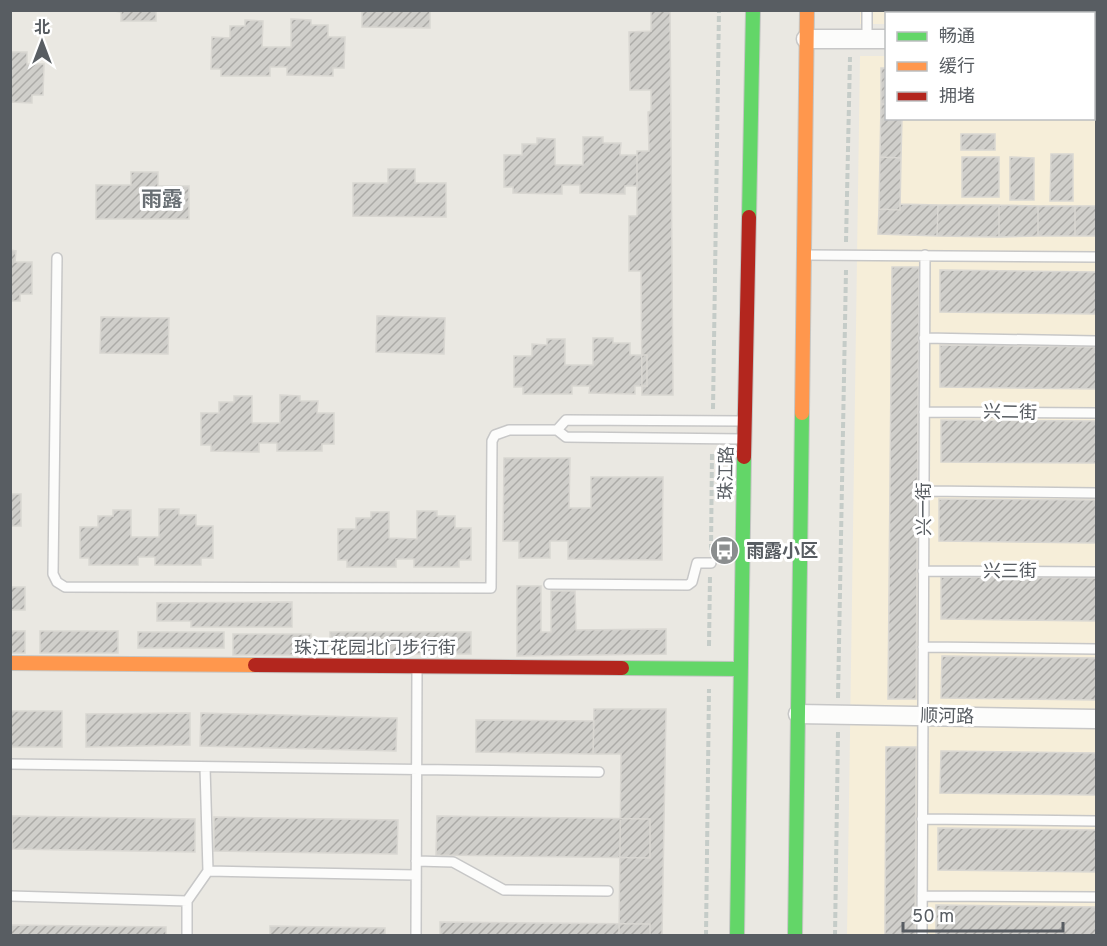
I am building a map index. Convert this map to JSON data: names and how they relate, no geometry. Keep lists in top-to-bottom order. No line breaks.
{"streets":{"street":["珠江路","珠江花园北门步行街","顺河路"],"lane":["兴二街","兴一街","兴三街"]},"crossings":[["兴二街","兴一街"],["珠江路","珠江花园北门步行街"],["兴一街","兴三街"],["兴一街","顺河路"]],"districts":["雨露"],"places":{"bus stop":["雨露小区"]},"legend":["畅通","缓行","拥堵"],"scale_bar":"50 m","north":"top"}
